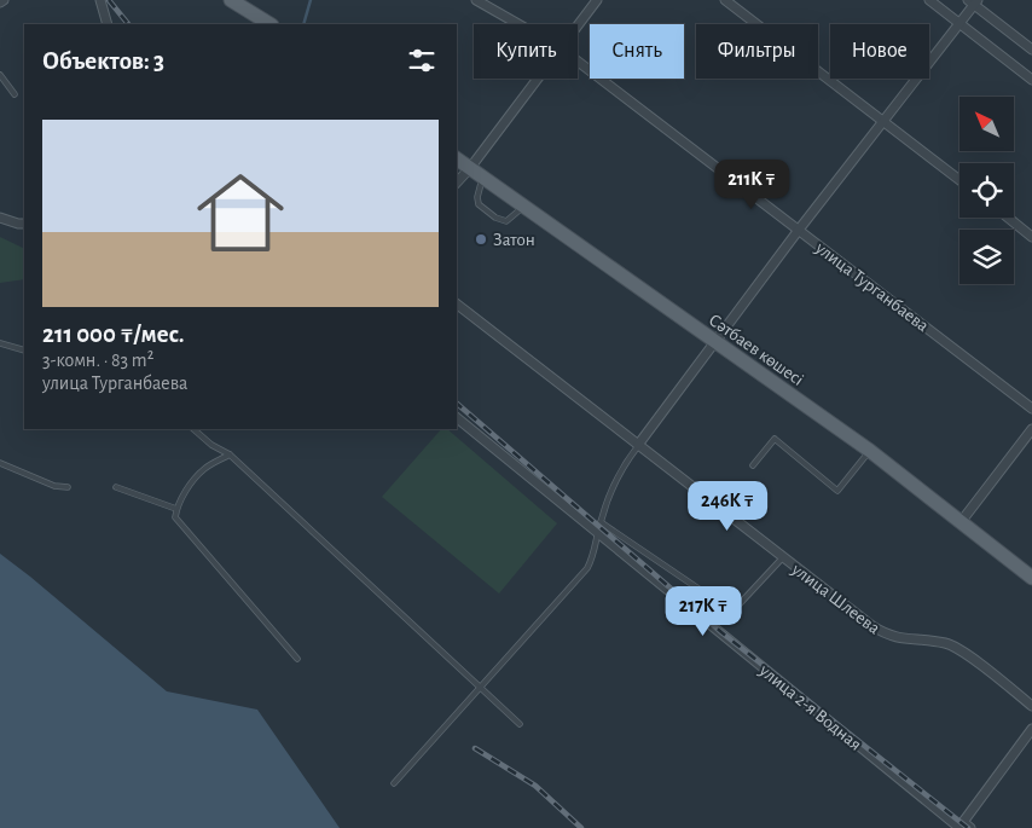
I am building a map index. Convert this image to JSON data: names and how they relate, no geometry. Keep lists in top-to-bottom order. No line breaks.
{"streets":{"main road":["Сәтбаев көшесі"],"street":["улица Турганбаева","улица Шлеева","улица 2-я Водная"]},"places":["Затон"],"north":"top left","page":{"chip":["Купить","Снять","Фильтры","Новое"],"heading":"Объектов: 3","list":[{"name":"211 000 ₸/мес.","note":"3-комн. · 83 m² · улица Турганбаева"}],"price":["211K ₸","246K ₸","217K ₸"]}}
